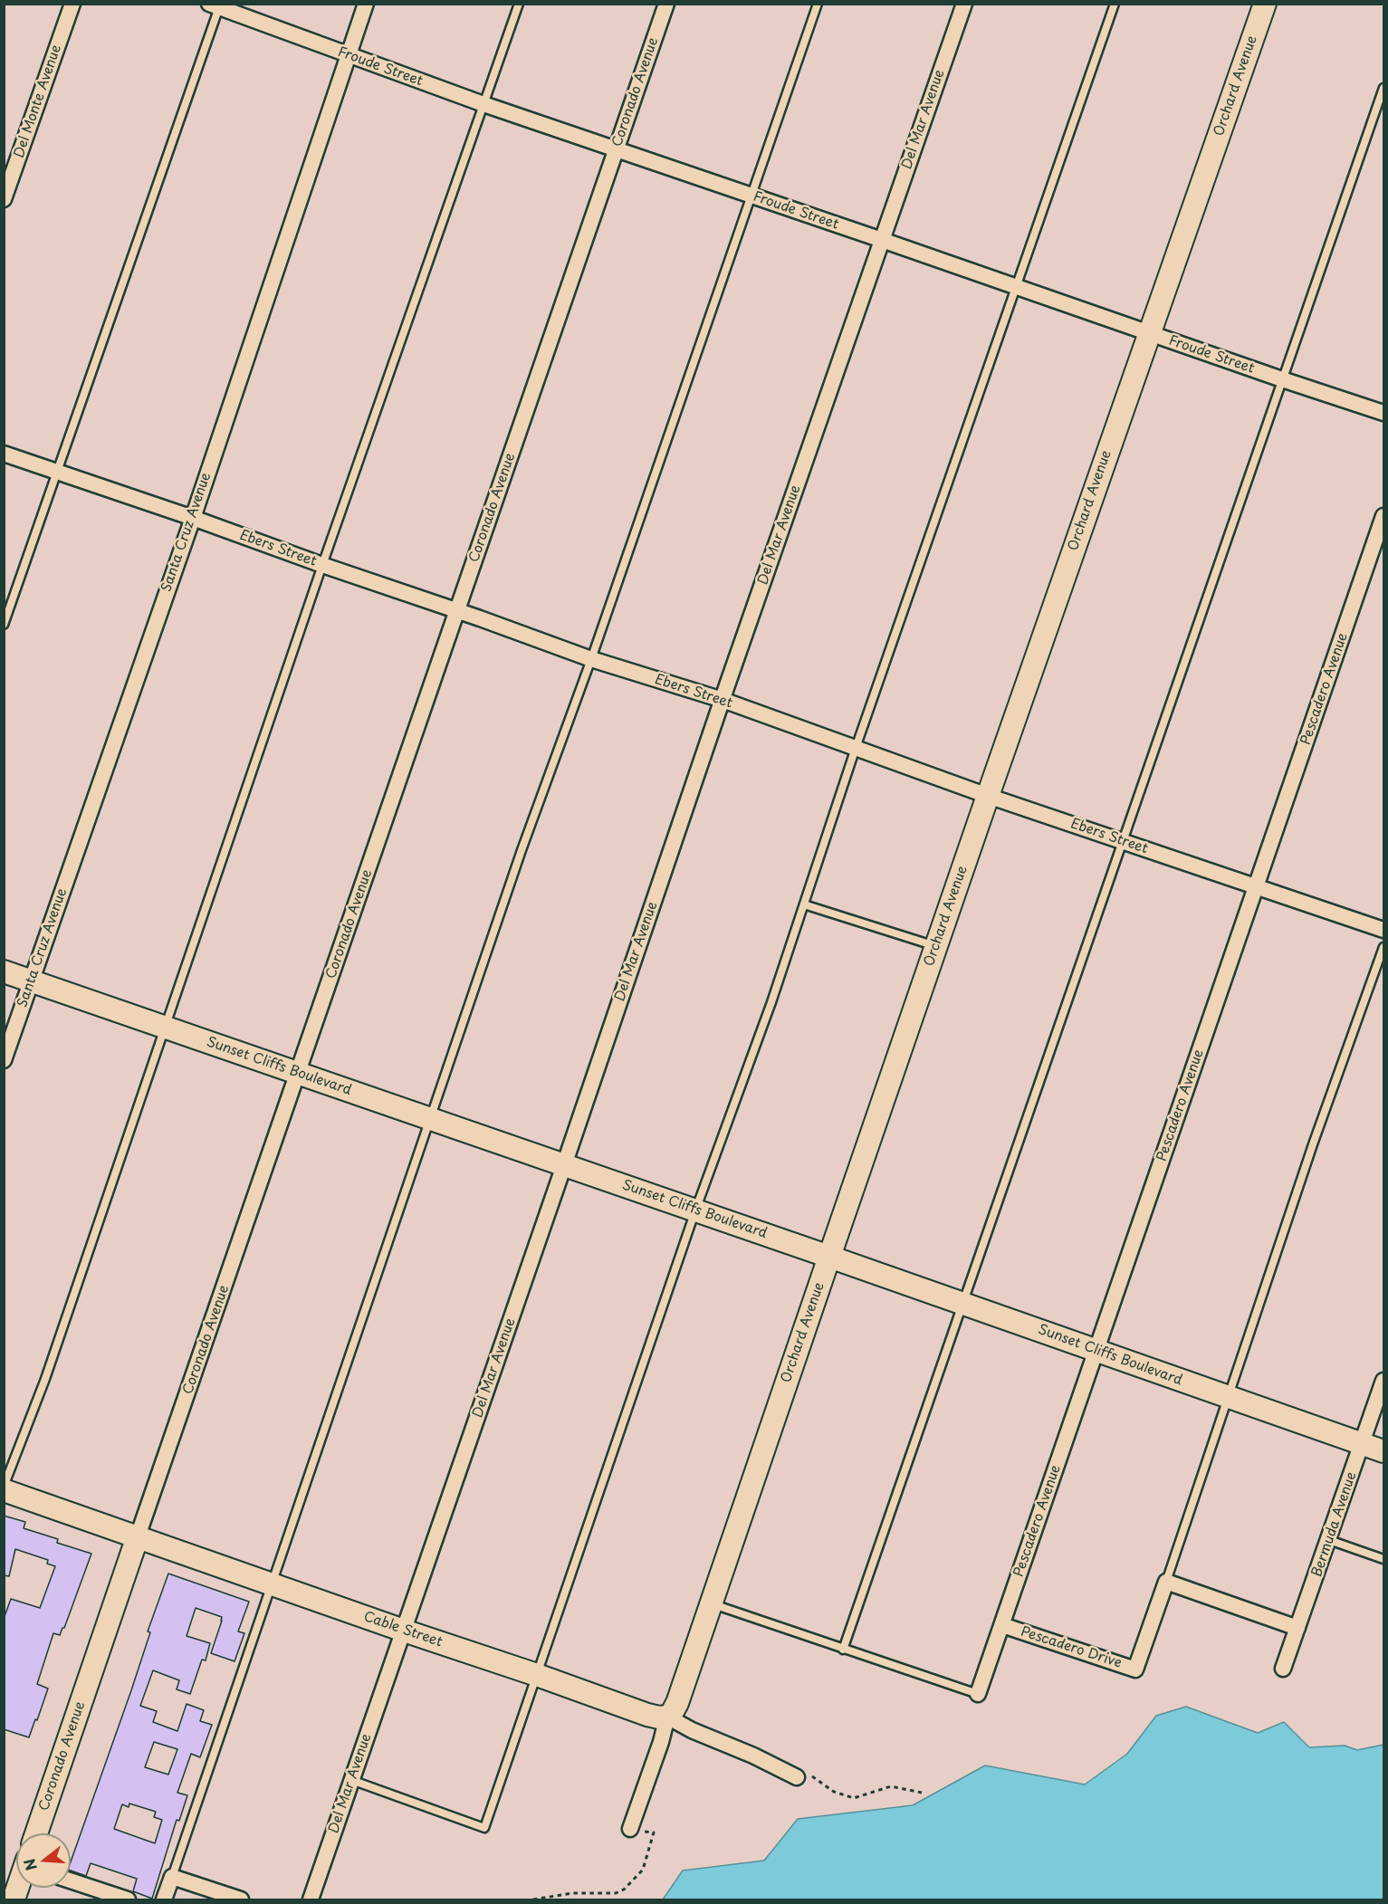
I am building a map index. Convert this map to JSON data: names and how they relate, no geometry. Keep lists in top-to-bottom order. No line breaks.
{"streets":{"street":["Froude Street","Orchard Avenue","Coronado Avenue","Del Monte Avenue","Del Mar Avenue","Santa Cruz Avenue","Ebers Street","Pescadero Avenue","Sunset Cliffs Boulevard","Bermuda Avenue","Cable Street","Pescadero Drive"]},"crossings":[["Froude Street","Orchard Avenue"],["Froude Street","Coronado Avenue"],["Froude Street","Del Mar Avenue"],["Froude Street","Santa Cruz Avenue"],["Orchard Avenue","Ebers Street"],["Orchard Avenue","Sunset Cliffs Boulevard"],["Orchard Avenue","Cable Street"],["Coronado Avenue","Ebers Street"],["Coronado Avenue","Sunset Cliffs Boulevard"],["Coronado Avenue","Cable Street"],["Del Mar Avenue","Ebers Street"],["Del Mar Avenue","Sunset Cliffs Boulevard"],["Del Mar Avenue","Cable Street"],["Santa Cruz Avenue","Ebers Street"],["Santa Cruz Avenue","Sunset Cliffs Boulevard"],["Ebers Street","Pescadero Avenue"],["Pescadero Avenue","Sunset Cliffs Boulevard"],["Pescadero Avenue","Pescadero Drive"],["Sunset Cliffs Boulevard","Bermuda Avenue"]],"north":"left"}
